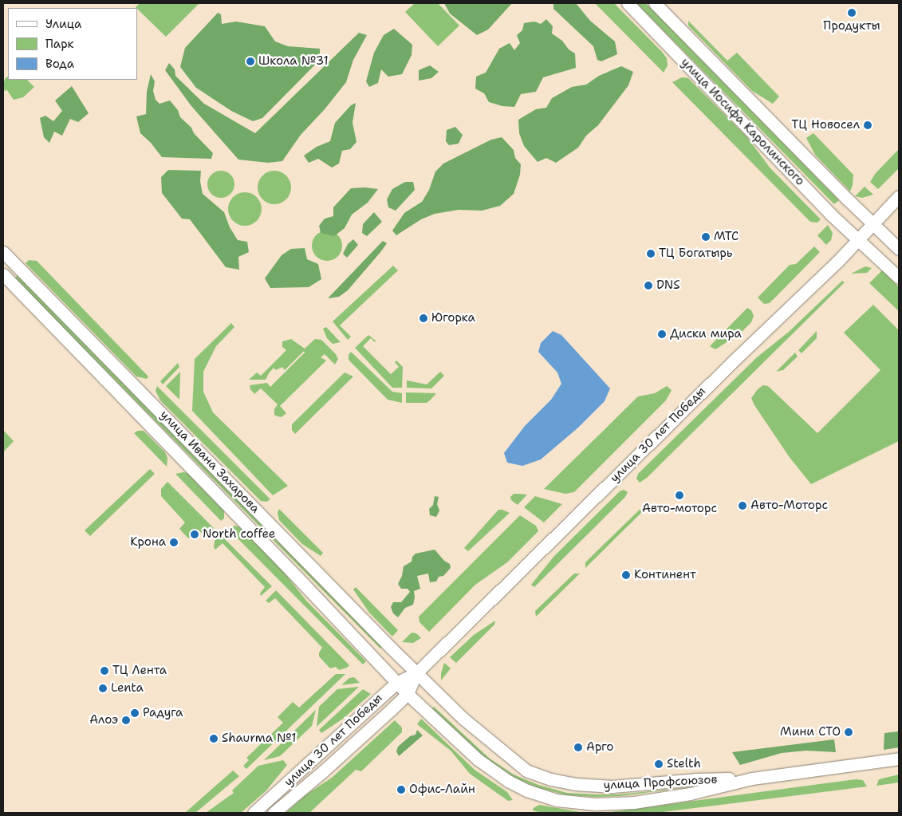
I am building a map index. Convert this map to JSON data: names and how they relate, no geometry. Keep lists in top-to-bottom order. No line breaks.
{"streets":{"main road":["улица Иосифа Каролинского","улица 30 лет Победы","улица Ивана Захарова","улица Профсоюзов"]},"crossings":[["улица Иосифа Каролинского","улица 30 лет Победы"],["улица 30 лет Победы","улица Ивана Захарова"],["улица 30 лет Победы","улица Профсоюзов"],["улица Ивана Захарова","улица Профсоюзов"]],"places":["Продукты","Школа №31","ТЦ Новосел","МТС","ТЦ Богатырь","DNS","Югорка","Диски мира","Авто-моторс","Авто-Моторс","North coffee","Крона","Континент","ТЦ Лента","Lenta","Радуга","Алоэ","Мини СТО","Shaurma №1","Арго","Stelth","Офис-Лайн"],"legend":["Улица","Парк","Вода"]}
